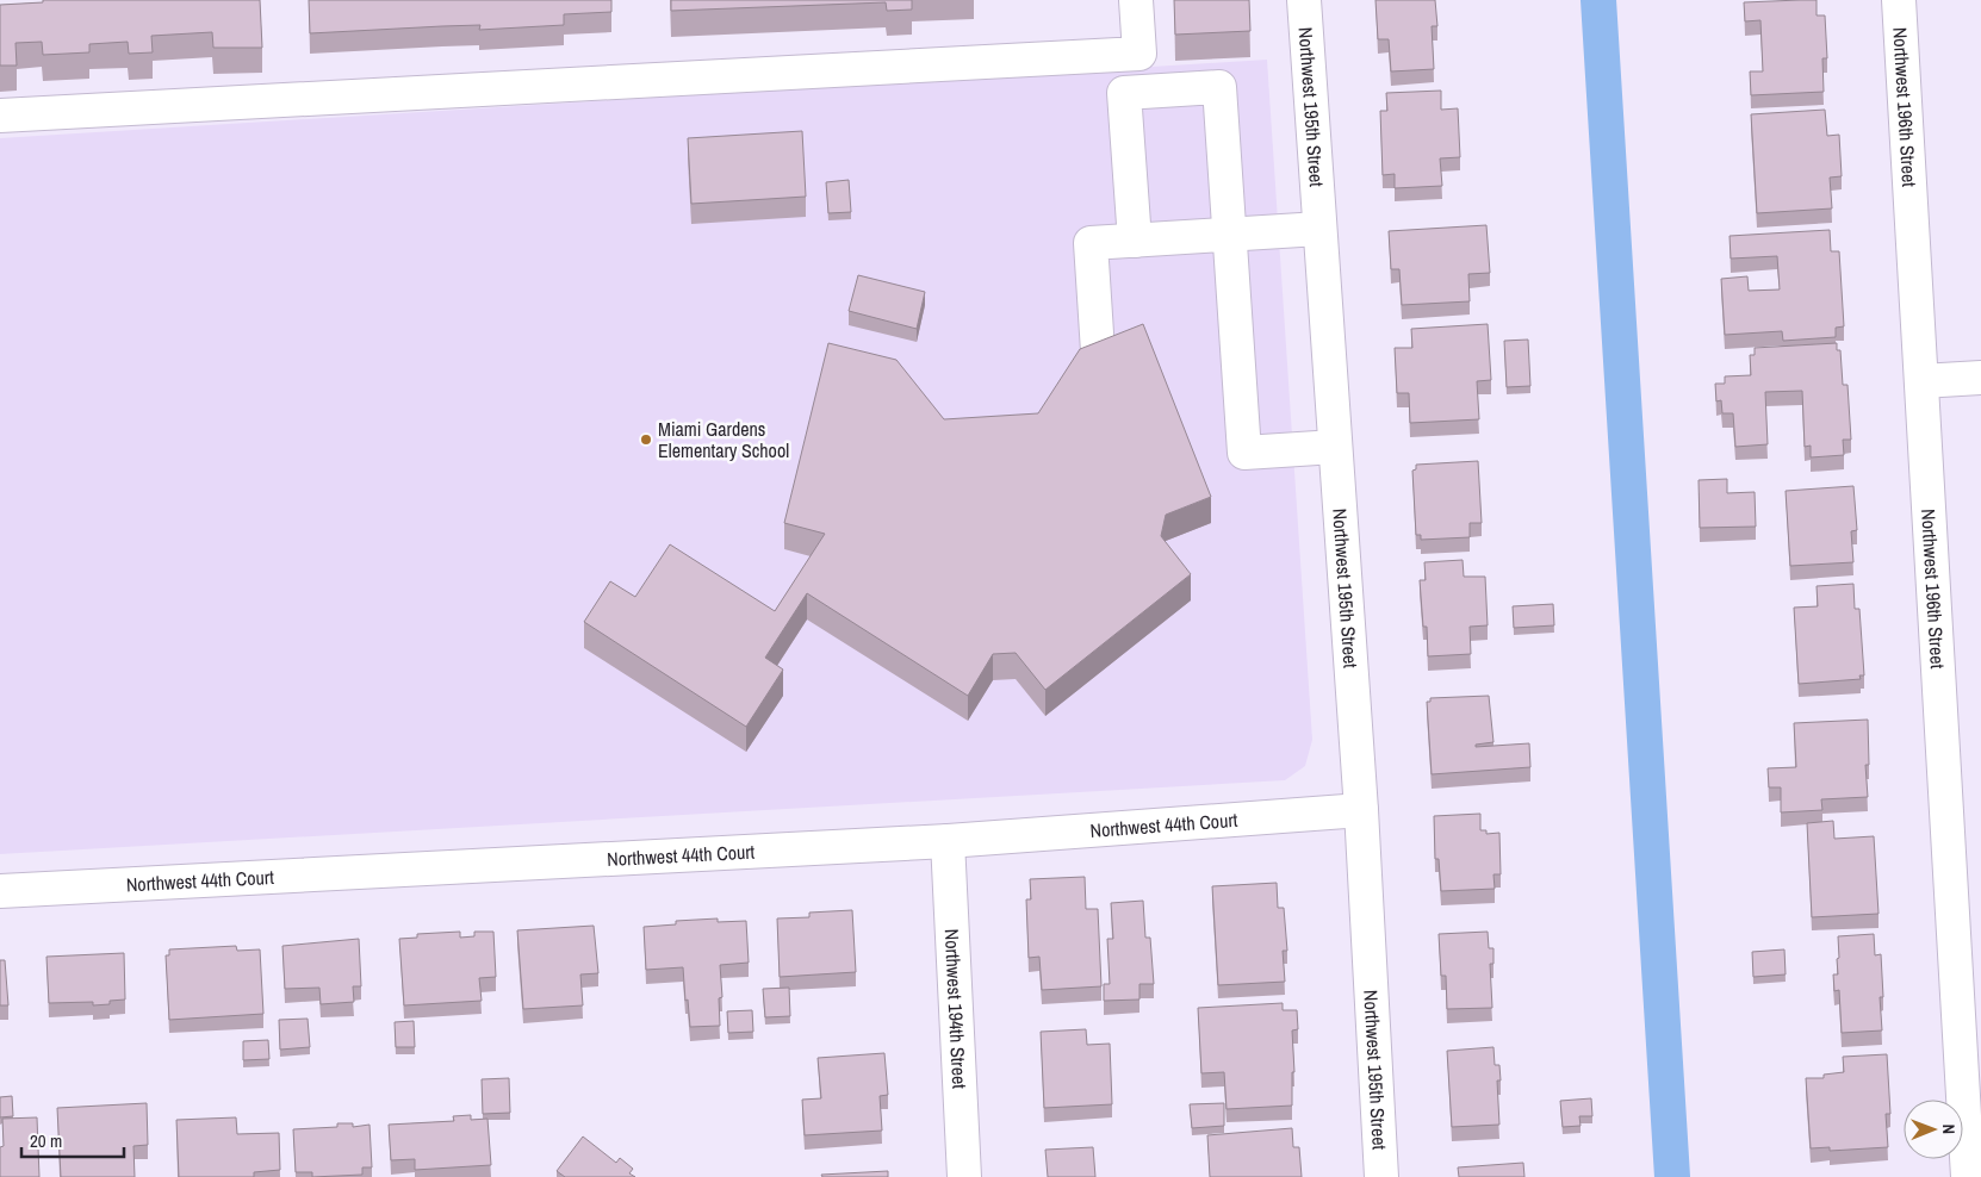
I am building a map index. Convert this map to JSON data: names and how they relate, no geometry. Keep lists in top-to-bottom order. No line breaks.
{"streets":{"street":["Northwest 195th Street","Northwest 196th Street","Northwest 44th Court","Northwest 194th Street"]},"crossings":[["Northwest 195th Street","Northwest 44th Court"],["Northwest 44th Court","Northwest 194th Street"]],"places":["Miami Gardens Elementary School"],"scale_bar":"20 m","north":"right"}
